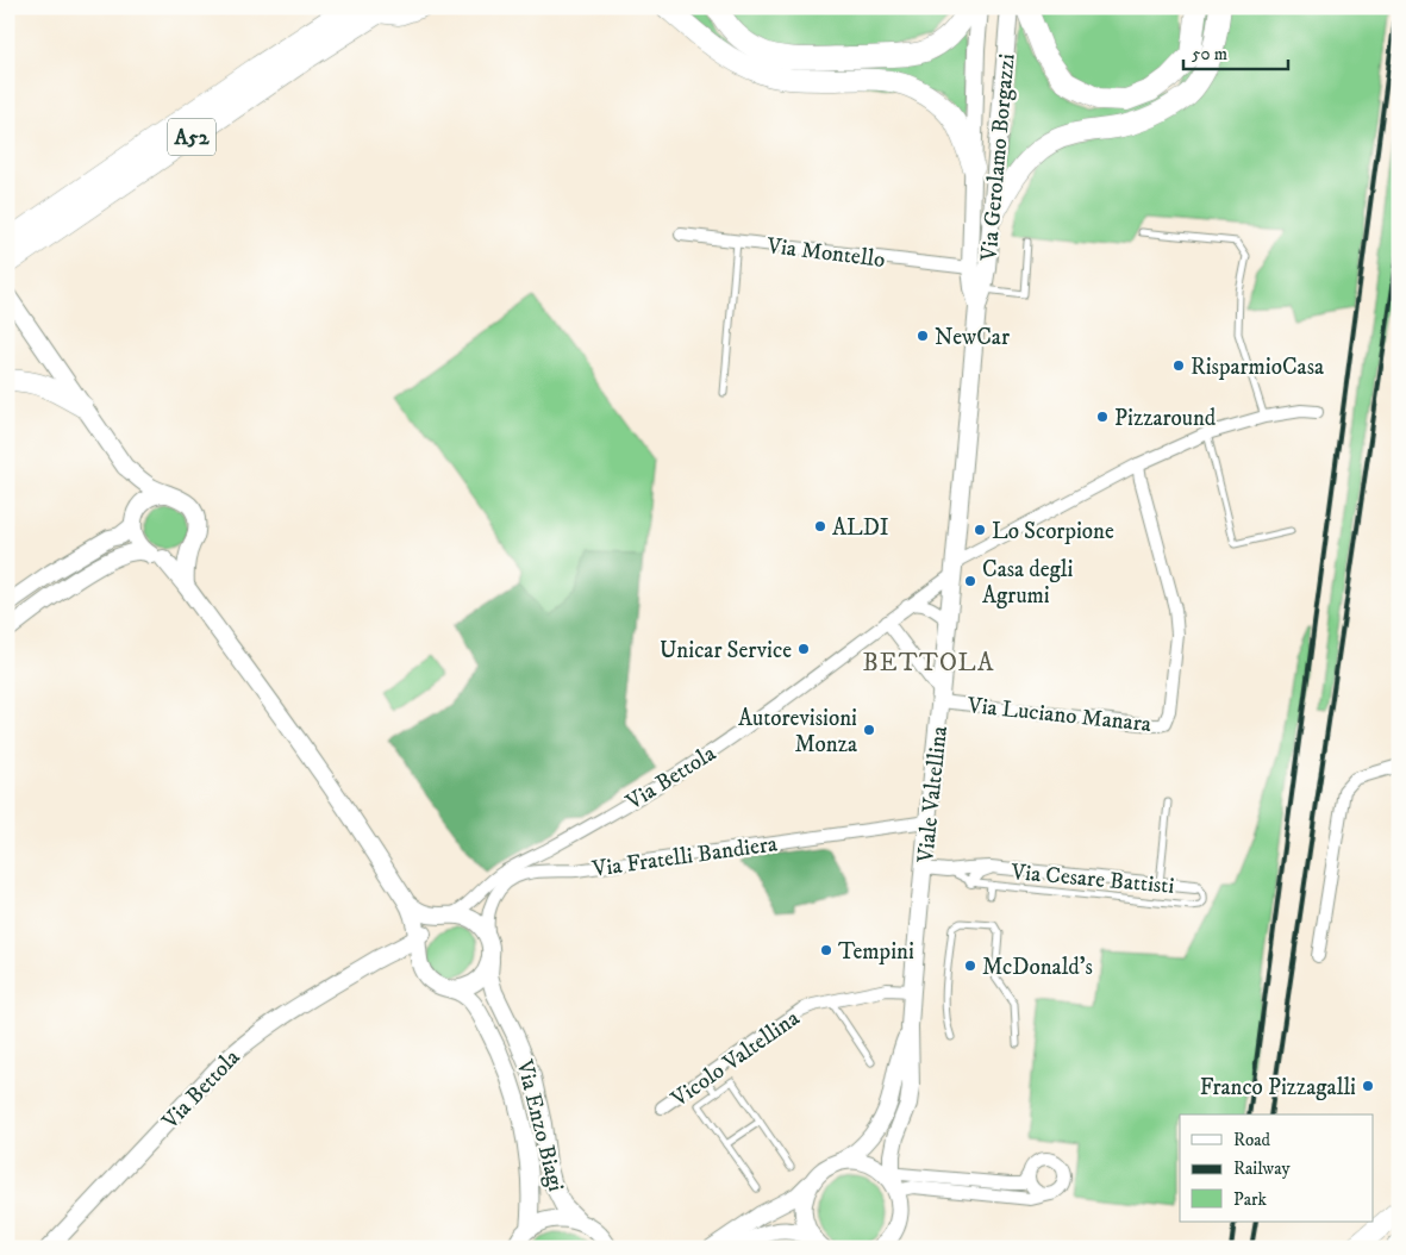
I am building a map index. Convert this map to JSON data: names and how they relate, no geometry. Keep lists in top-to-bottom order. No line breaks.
{"streets":{"highway":["A52"],"street":["Via Gerolamo Borgazzi","Via Montello","Via Luciano Manara","Via Bettola","Viale Valtellina","Via Fratelli Bandiera","Via Cesare Battisti","Vicolo Valtellina","Via Enzo Biagi"]},"crossings":[["Via Gerolamo Borgazzi","Via Montello"],["Via Gerolamo Borgazzi","Via Bettola"],["Via Gerolamo Borgazzi","Viale Valtellina"],["Via Luciano Manara","Via Bettola"],["Via Luciano Manara","Viale Valtellina"],["Via Bettola","Viale Valtellina"],["Via Bettola","Via Fratelli Bandiera"],["Via Bettola","Via Enzo Biagi"],["Viale Valtellina","Via Fratelli Bandiera"],["Viale Valtellina","Via Cesare Battisti"],["Viale Valtellina","Vicolo Valtellina"],["Via Fratelli Bandiera","Via Enzo Biagi"]],"districts":["BETTOLA"],"places":["NewCar","RisparmioCasa","Pizzaround","ALDI","Lo Scorpione","Casa degli Agrumi","Unicar Service","Autorevisioni Monza","Tempini","McDonald's","Franco Pizzagalli"],"legend":["Road","Railway","Park"],"scale_bar":"50 m"}
